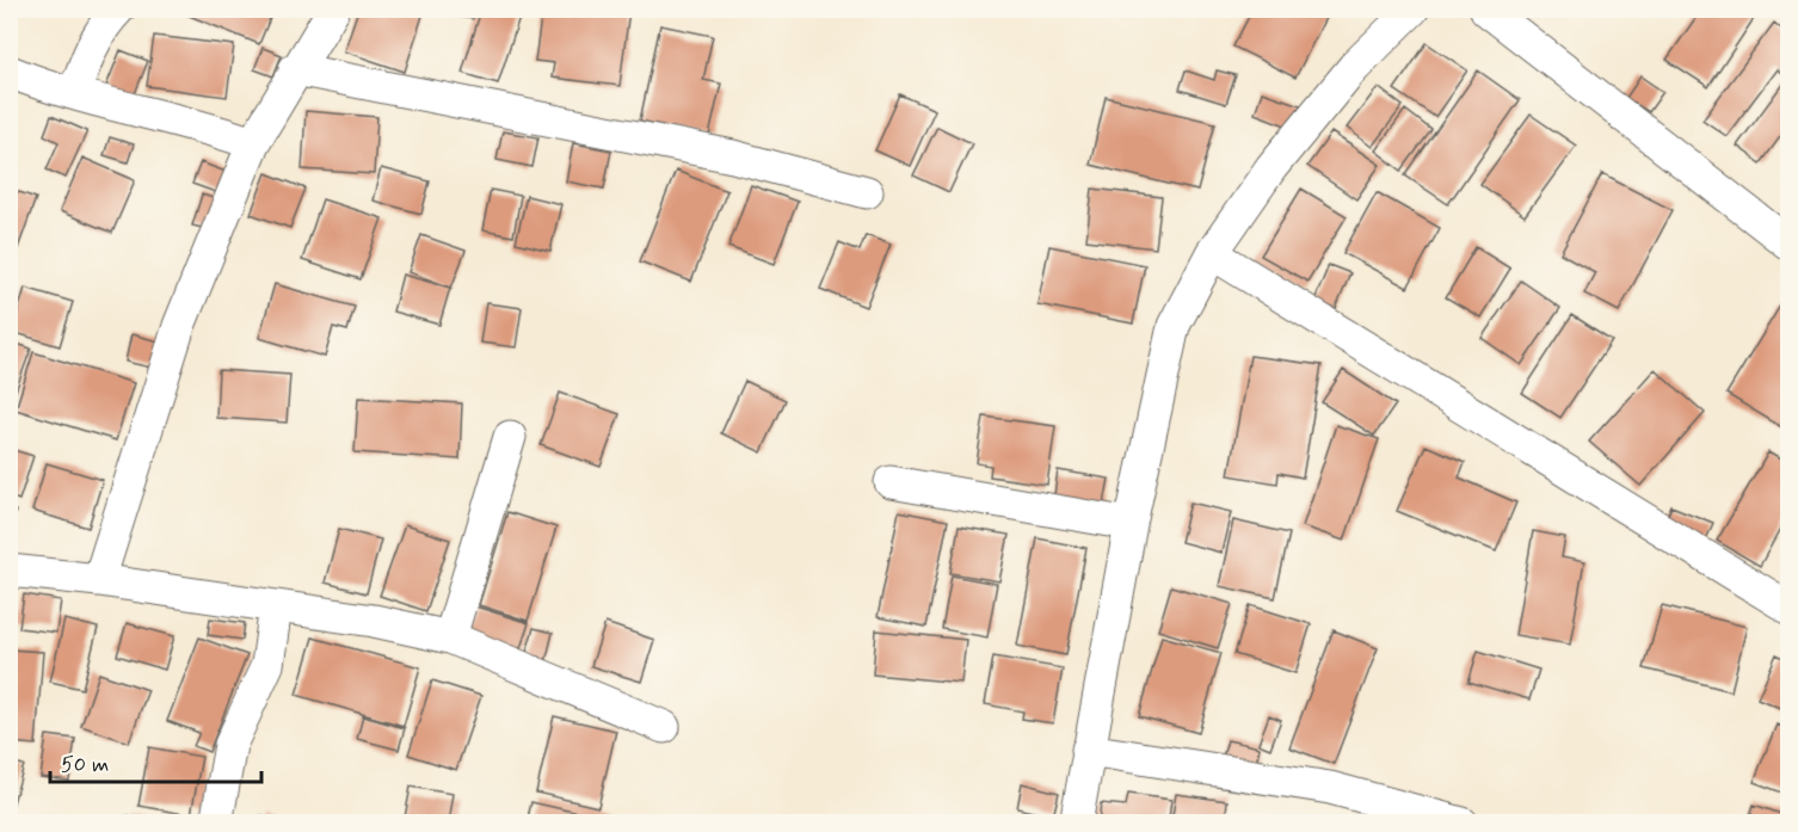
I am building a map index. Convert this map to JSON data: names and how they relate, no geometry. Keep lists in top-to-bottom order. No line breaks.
{"scale_bar":"50 m"}
